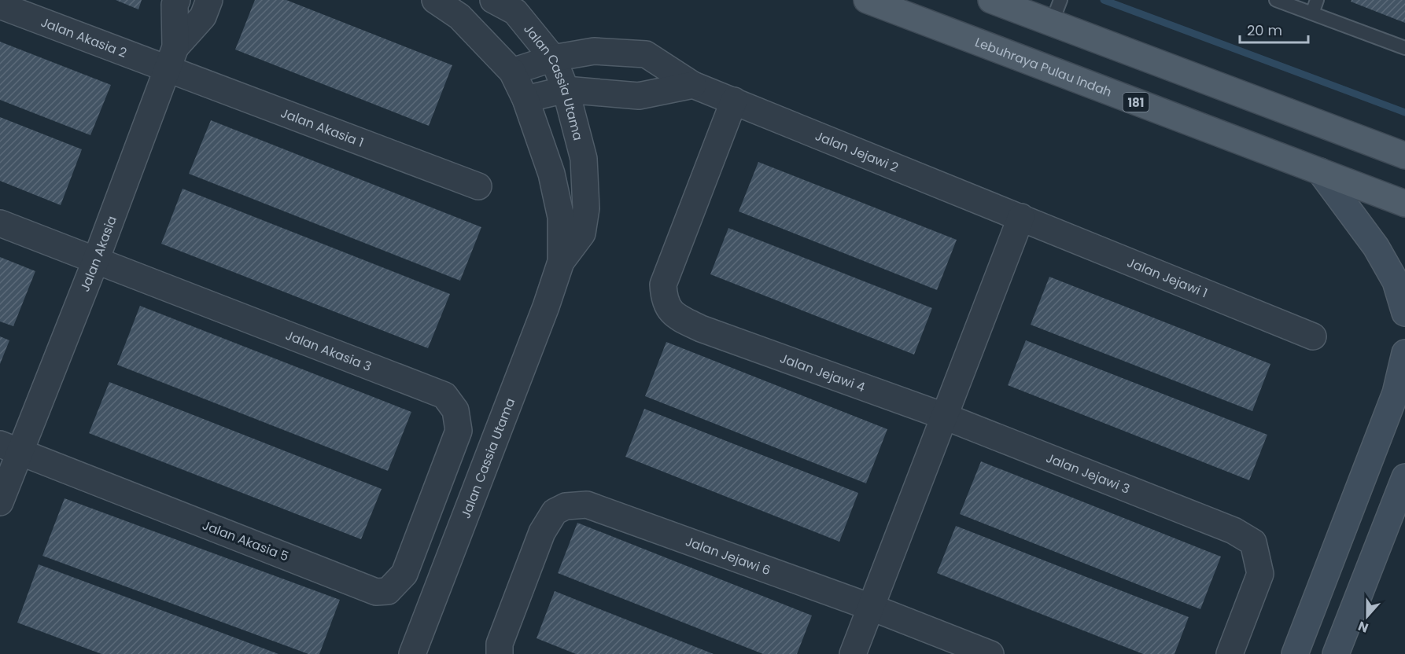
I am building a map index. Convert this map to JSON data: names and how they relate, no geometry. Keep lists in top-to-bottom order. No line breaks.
{"streets":{"main road":["Lebuhraya Pulau Indah","181"],"street":["Jalan Akasia 2","Jalan Cassia Utama","Jalan Akasia 1","Jalan Jejawi 2","Jalan Akasia","Jalan Jejawi 1","Jalan Akasia 3","Jalan Jejawi 4","Jalan Jejawi 3","Jalan Akasia 5","Jalan Jejawi 6"]},"crossings":[["Jalan Akasia 2","Jalan Akasia 1"],["Jalan Akasia 2","Jalan Akasia"],["Jalan Cassia Utama","Jalan Jejawi 2"],["Jalan Akasia 1","Jalan Akasia"],["Jalan Jejawi 2","Jalan Jejawi 1"],["Jalan Jejawi 2","Jalan Jejawi 4"],["Jalan Akasia","Jalan Akasia 3"],["Jalan Akasia","Jalan Akasia 5"],["Jalan Akasia 3","Jalan Akasia 5"],["Jalan Jejawi 4","Jalan Jejawi 3"]],"scale_bar":"20 m","north":"bottom"}
